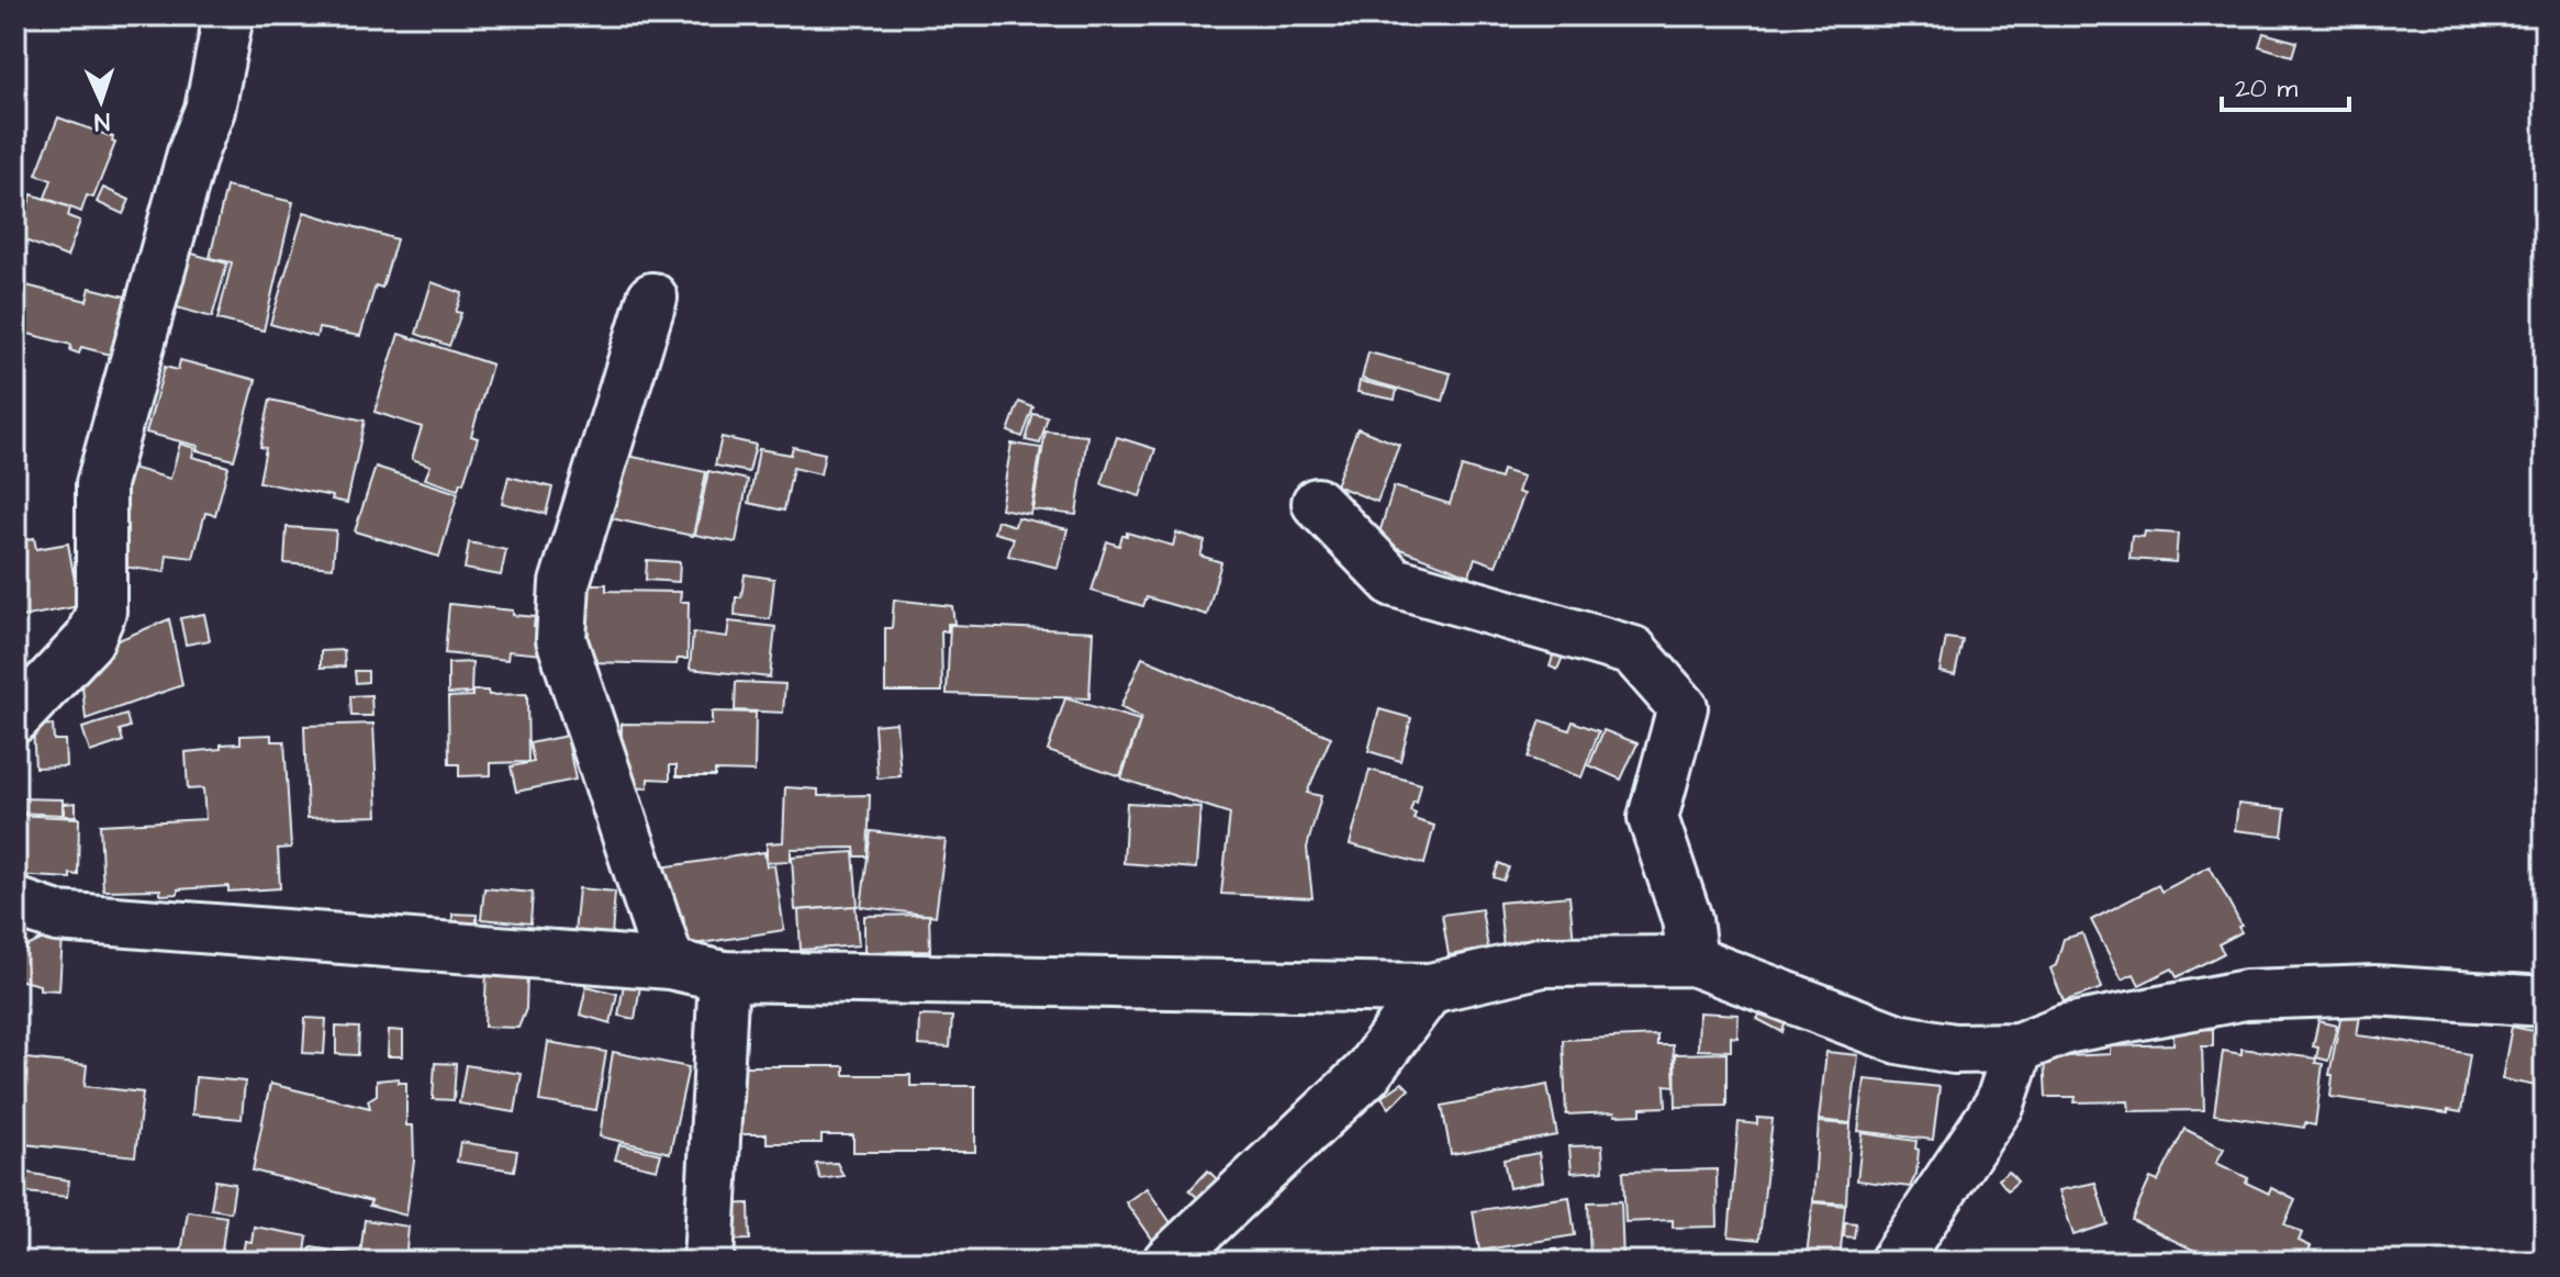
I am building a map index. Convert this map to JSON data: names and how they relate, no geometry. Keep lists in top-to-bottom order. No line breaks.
{"scale_bar":"20 m","north":"bottom"}
